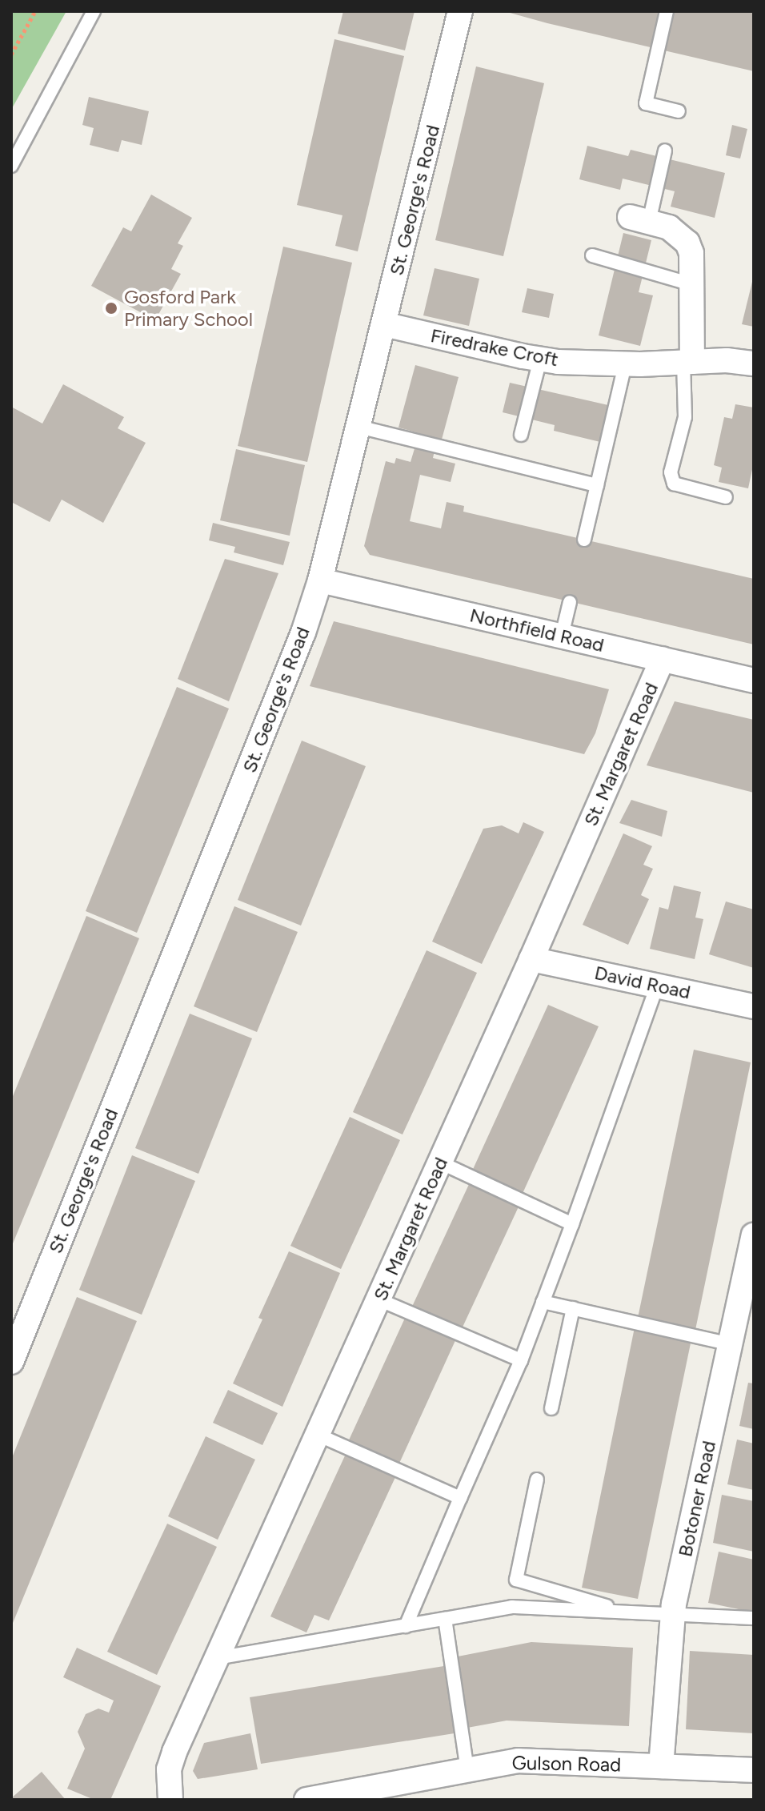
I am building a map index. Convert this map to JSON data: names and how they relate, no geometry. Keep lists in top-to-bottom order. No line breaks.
{"streets":{"street":["St. George's Road","Firedrake Croft","Northfield Road","St. Margaret Road","David Road","Botoner Road","Gulson Road"]},"crossings":[["St. George's Road","Firedrake Croft"],["St. George's Road","Northfield Road"],["Northfield Road","St. Margaret Road"],["St. Margaret Road","David Road"],["Botoner Road","Gulson Road"]],"places":["Gosford Park Primary School"]}
